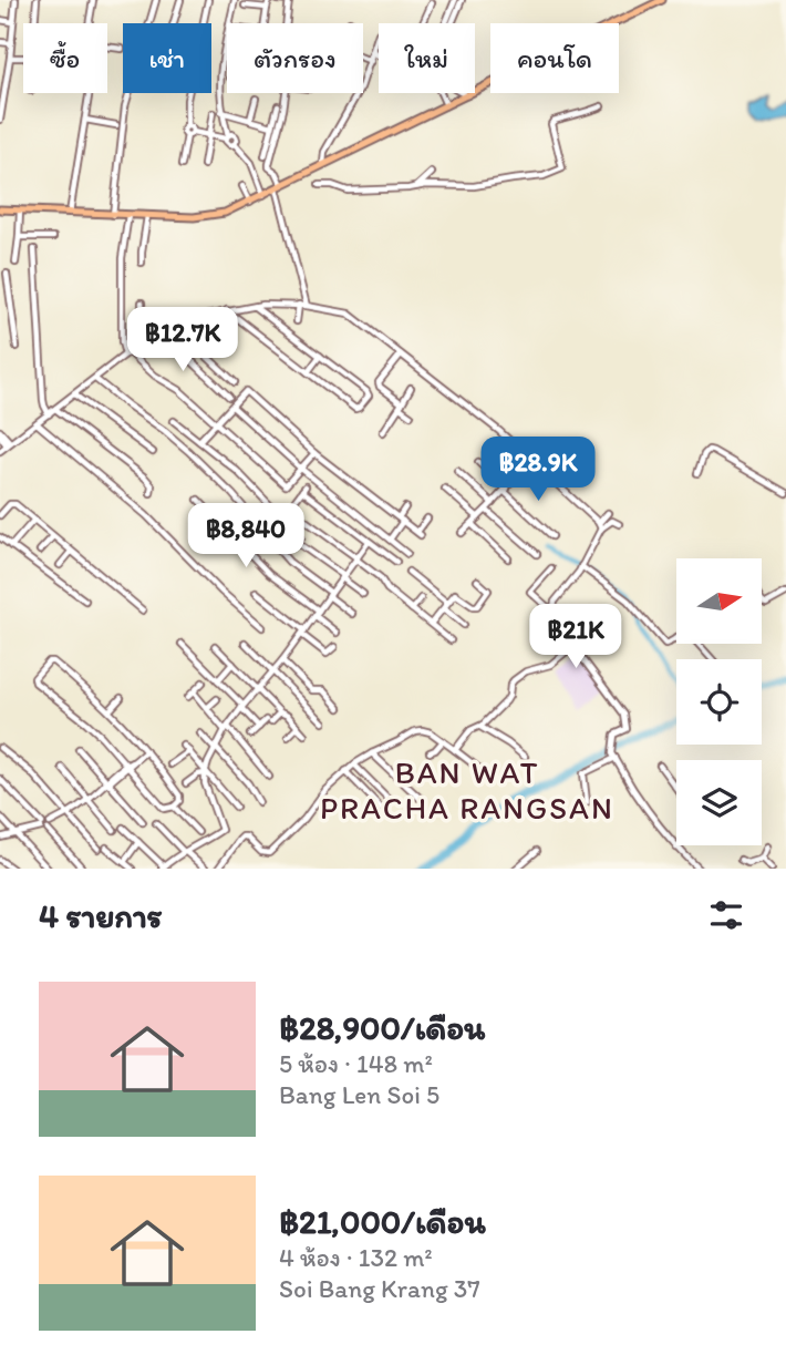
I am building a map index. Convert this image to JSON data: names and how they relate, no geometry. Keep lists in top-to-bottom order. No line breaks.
{"districts":["BAN WAT PRACHA RANGSAN"],"north":"right","page":{"chip":["ซื้อ","เช่า","ตัวกรอง","ใหม่","คอนโด"],"price":["฿12.7K","฿28.9K","฿8,840","฿21K"],"heading":"4 รายการ","list":[{"name":"฿28,900/เดือน","note":"5 ห้อง · 148 m² · Bang Len Soi 5"},{"name":"฿21,000/เดือน","note":"4 ห้อง · 132 m² · Soi Bang Krang 37"}]}}
